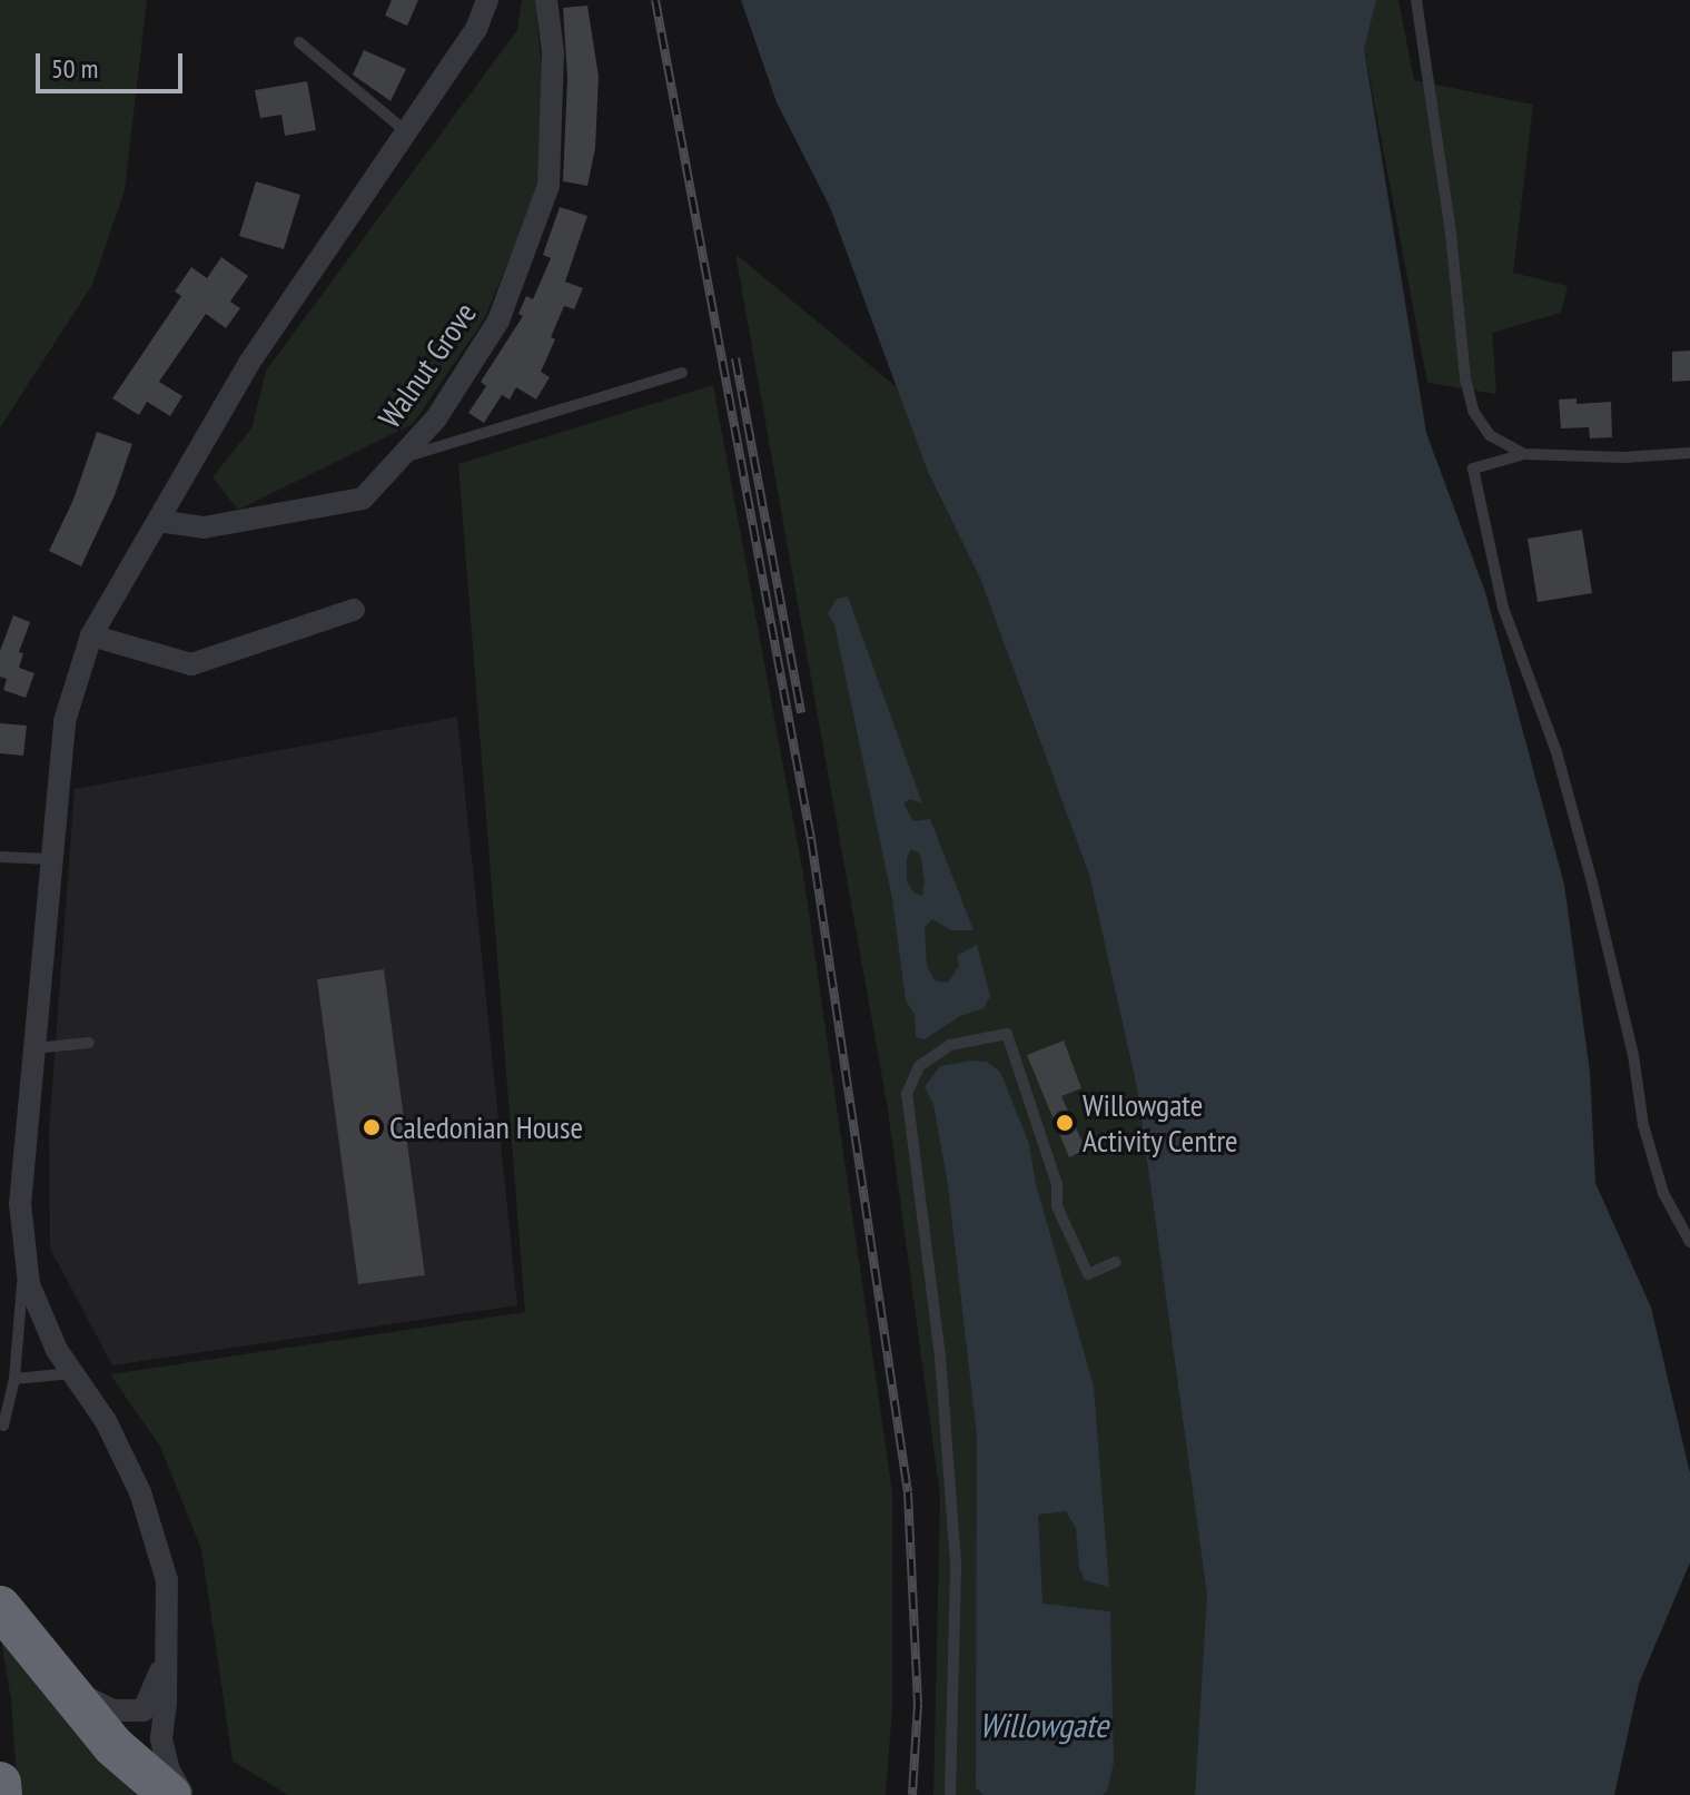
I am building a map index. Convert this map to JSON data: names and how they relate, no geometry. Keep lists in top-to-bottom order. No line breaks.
{"streets":{"street":["Walnut Grove"]},"water":["Willowgate"],"places":["Willowgate Activity Centre","Caledonian House"],"scale_bar":"50 m"}
